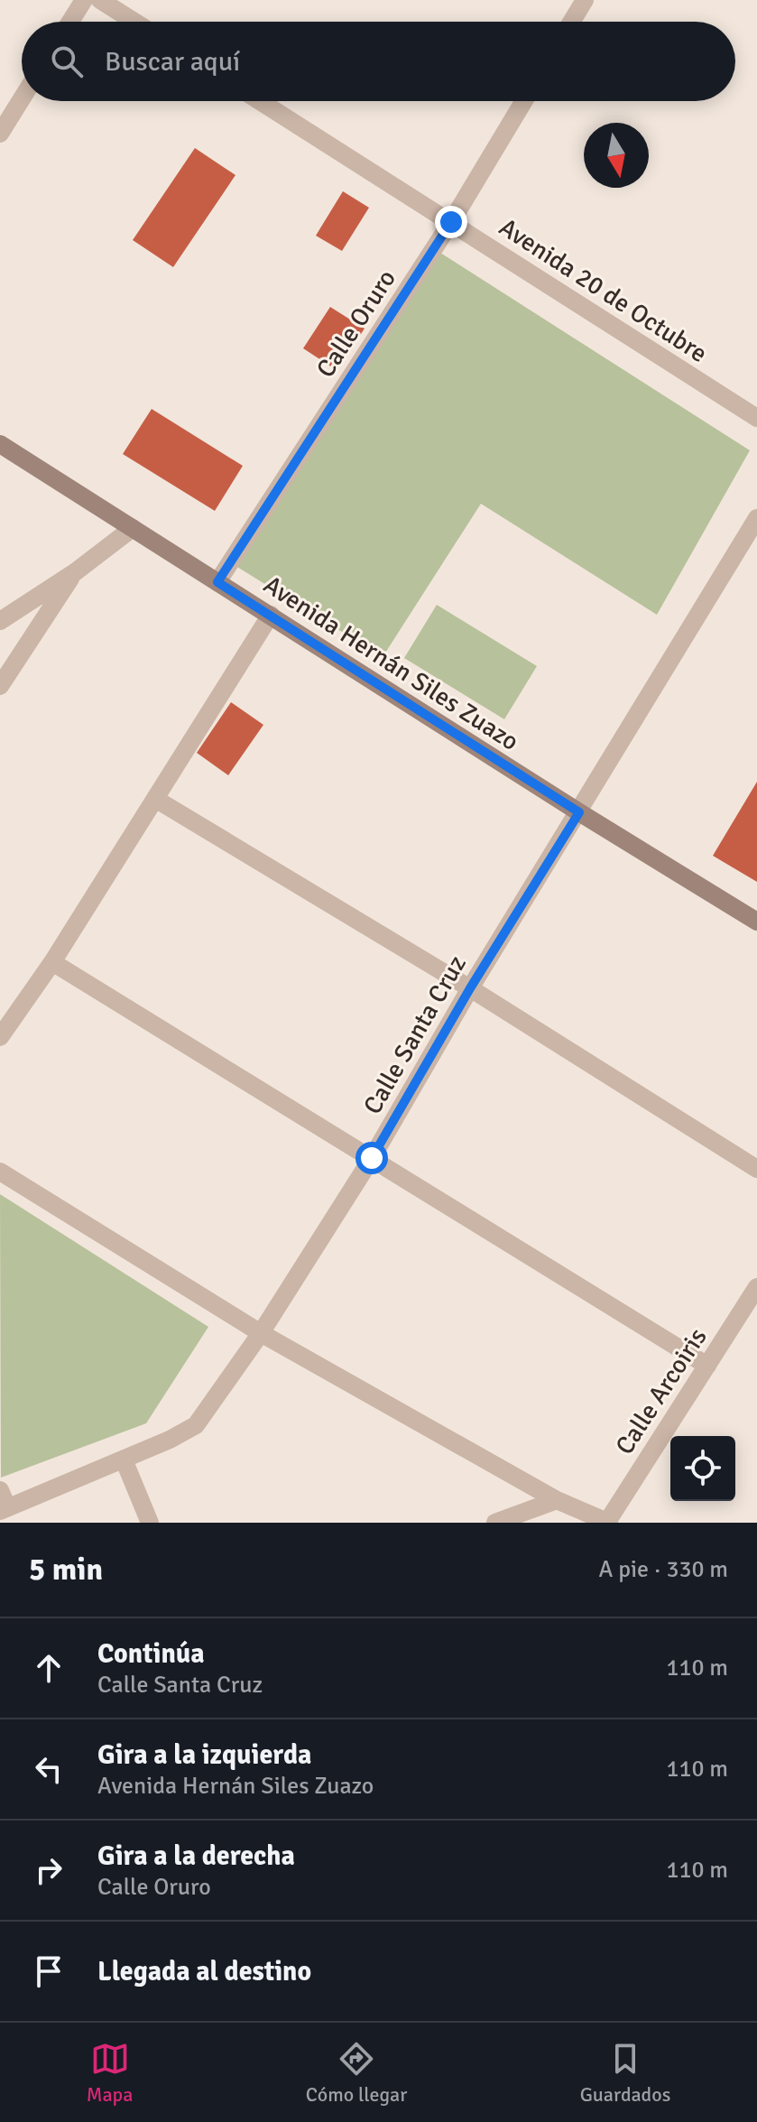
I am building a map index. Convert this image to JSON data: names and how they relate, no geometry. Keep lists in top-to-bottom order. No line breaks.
{"streets":{"street":["Avenida 20 de Octubre","Calle Oruro","Avenida Hernán Siles Zuazo","Calle Santa Cruz","Calle Arcoiris"]},"crossings":[["Avenida 20 de Octubre","Calle Oruro"],["Calle Oruro","Avenida Hernán Siles Zuazo"],["Avenida Hernán Siles Zuazo","Calle Santa Cruz"]],"north":"bottom","page":{"search":"Buscar aquí","heading":["5 min","A pie · 330 m"],"list":[["Continúa","Calle Santa Cruz","110 m"],["Gira a la izquierda","Avenida Hernán Siles Zuazo","110 m"],["Gira a la derecha","Calle Oruro","110 m"],"Llegada al destino"],"nav":["Mapa","Cómo llegar","Guardados"]}}
